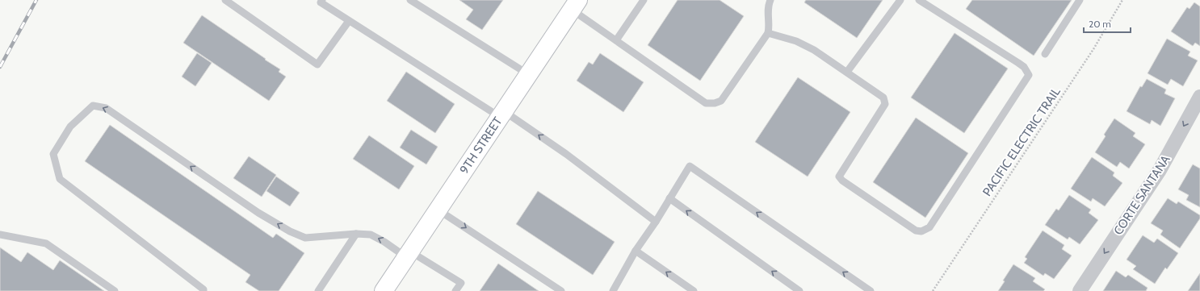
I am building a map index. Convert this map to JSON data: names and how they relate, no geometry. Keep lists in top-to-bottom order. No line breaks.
{"streets":{"street":["9TH STREET","CORTE SANTANA"],"path":["PACIFIC ELECTRIC TRAIL"]},"one_way":["CORTE SANTANA"],"scale_bar":"20 m"}
